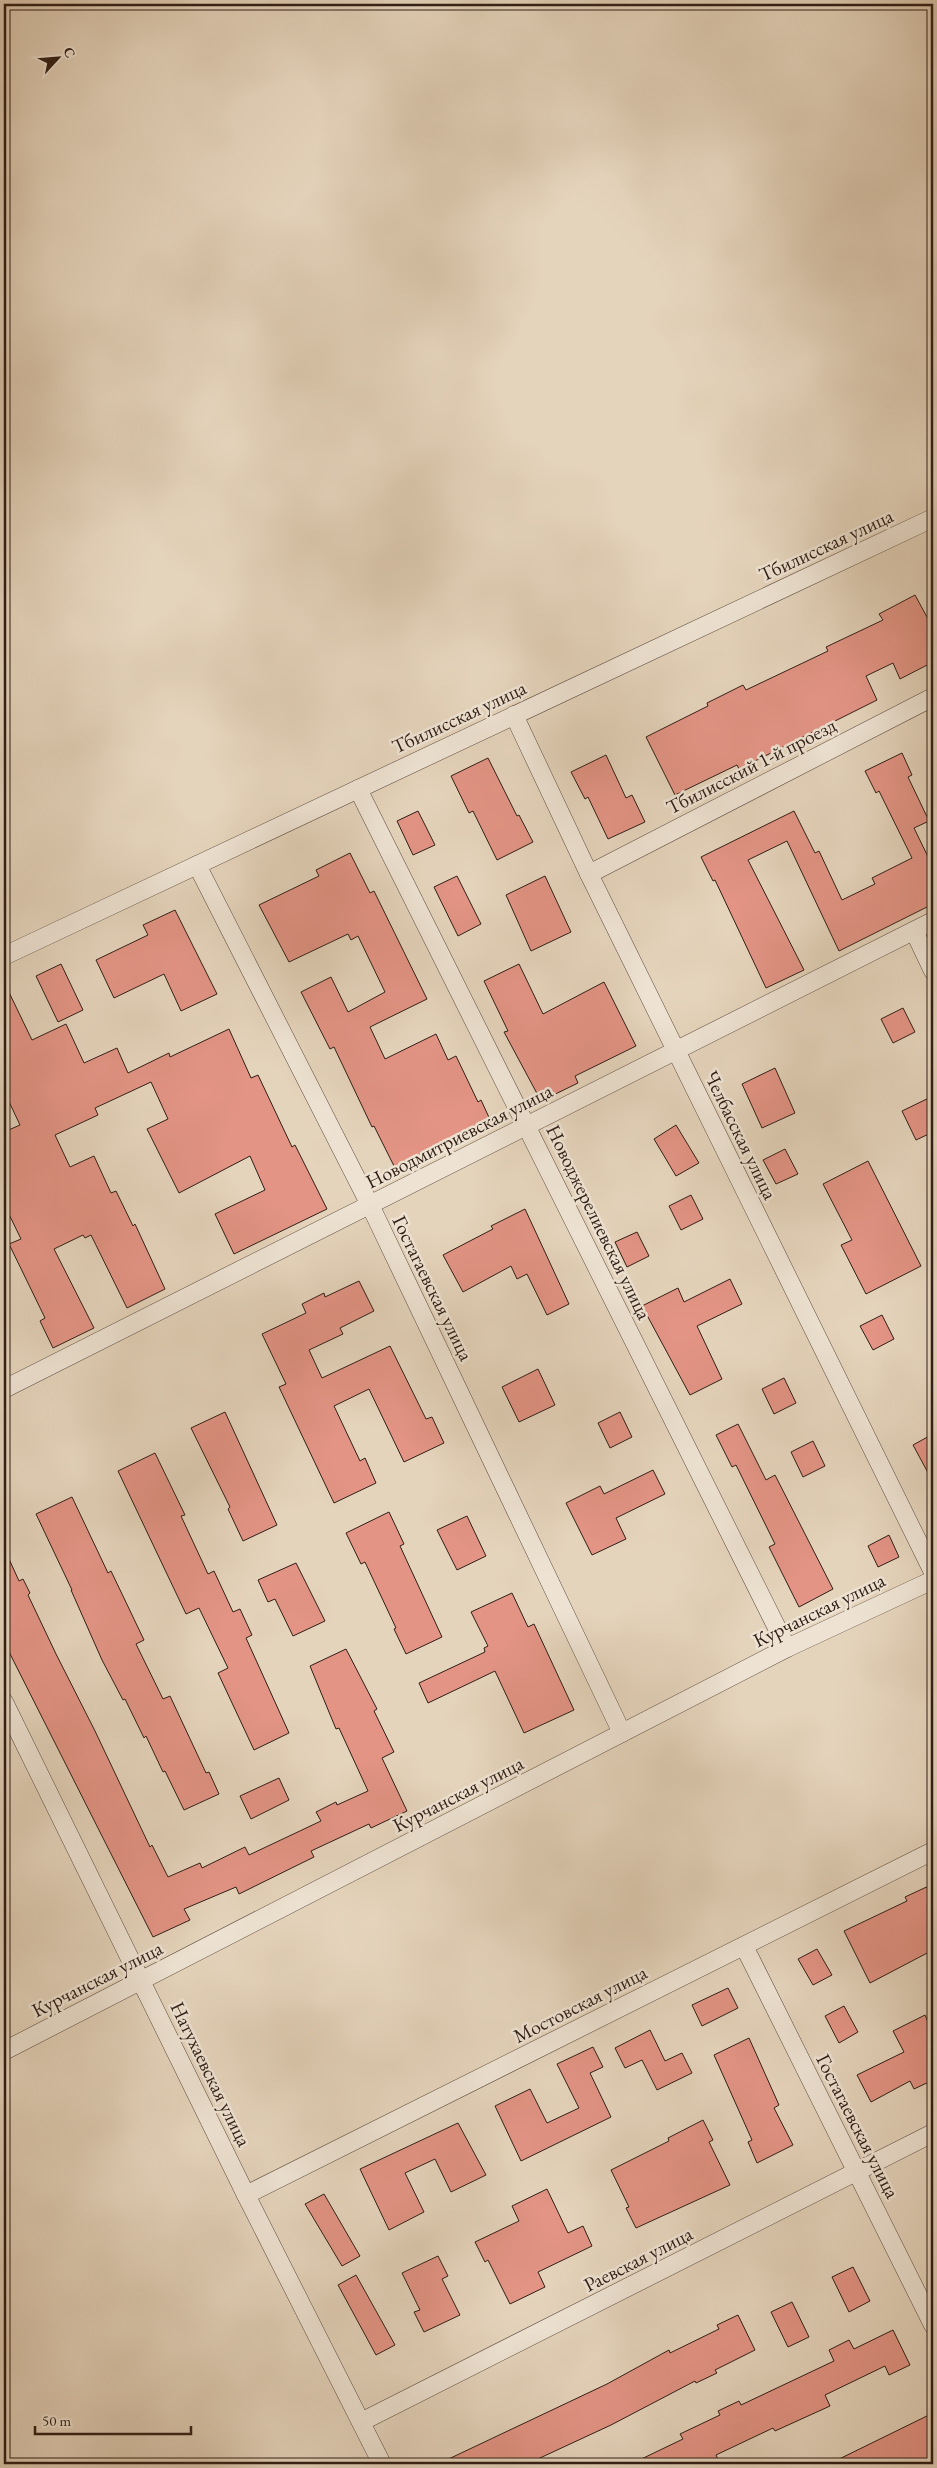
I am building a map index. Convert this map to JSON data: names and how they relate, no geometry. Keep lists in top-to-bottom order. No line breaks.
{"streets":{"street":["Тбилисская улица","Тбилисский 1-й проезд","Челбасская улица","Новодмитриевская улица","Новоджерелиевская улица","Гостагаевская улица","Курчанская улица","Мостовская улица","Натухаевская улица","Раевская улица"]},"crossings":[["Тбилисская улица","Челбасская улица"],["Тбилисская улица","Новоджерелиевская улица"],["Тбилисская улица","Гостагаевская улица"],["Тбилисский 1-й проезд","Челбасская улица"],["Челбасская улица","Новодмитриевская улица"],["Новодмитриевская улица","Новоджерелиевская улица"],["Новодмитриевская улица","Гостагаевская улица"],["Новоджерелиевская улица","Курчанская улица"],["Гостагаевская улица","Курчанская улица"],["Гостагаевская улица","Мостовская улица"],["Гостагаевская улица","Раевская улица"],["Курчанская улица","Натухаевская улица"],["Мостовская улица","Натухаевская улица"],["Натухаевская улица","Раевская улица"]],"scale_bar":"50 m","north":"top right"}
